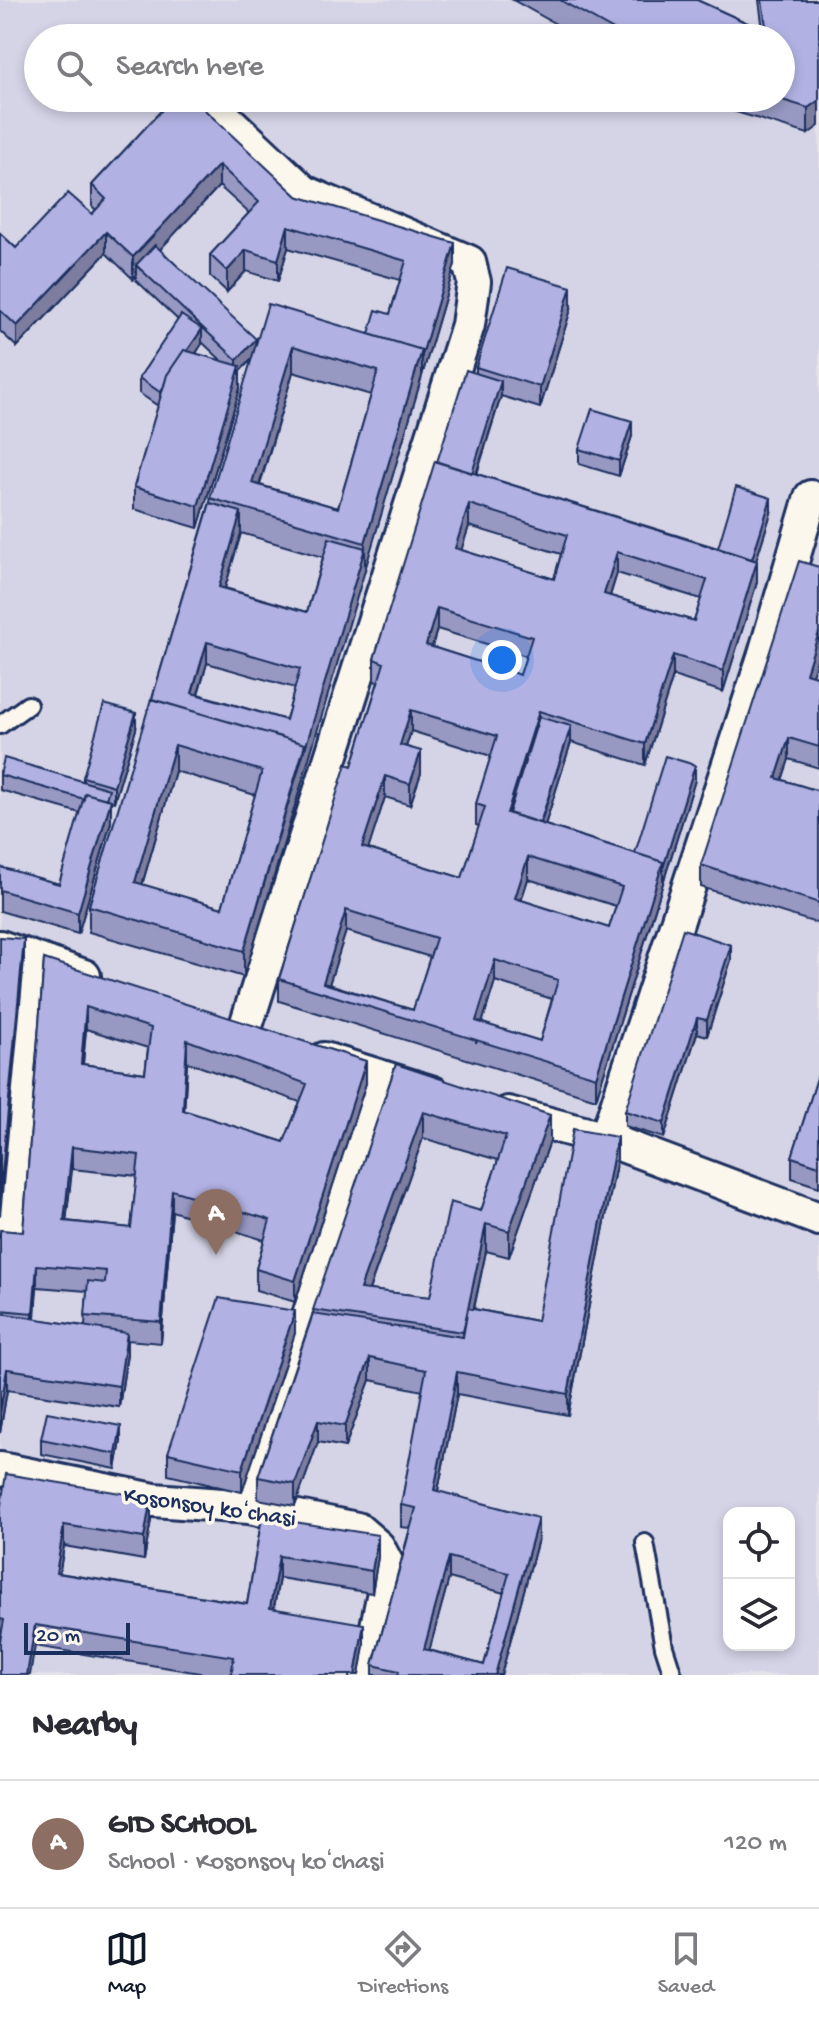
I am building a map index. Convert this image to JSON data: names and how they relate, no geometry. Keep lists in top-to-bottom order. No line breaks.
{"streets":{"street":["Kosonsoy koʻchasi"]},"scale_bar":"20 m","page":{"search":"Search here","pins":"A","scale":"20 m","heading":"Nearby","list":[{"mark":"A","name":"GID SCHOOL","note":"School · Kosonsoy koʻchasi","value":"120 m"}],"nav":["Map","Directions","Saved"]}}
